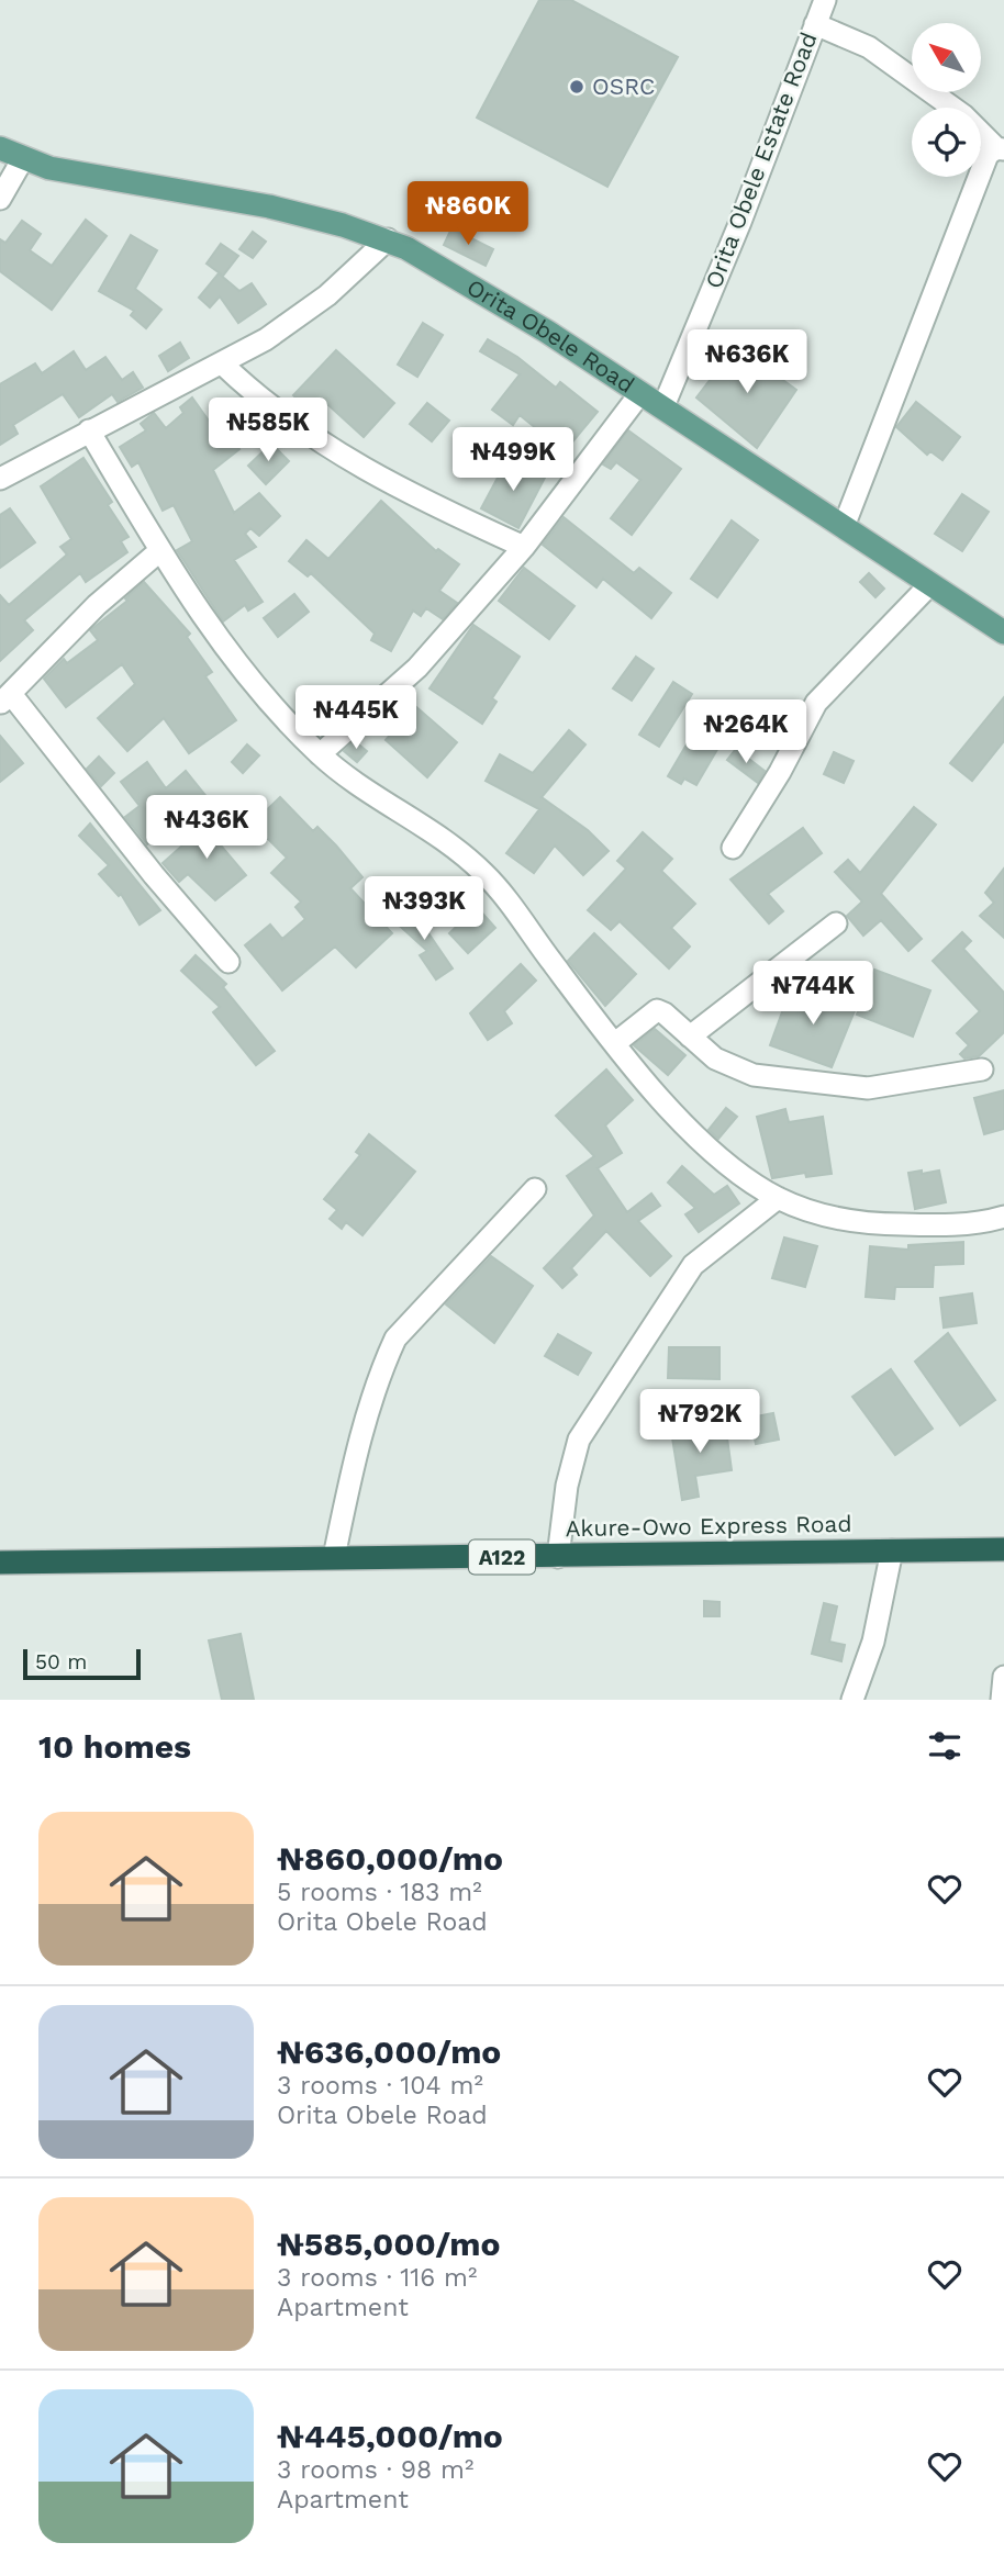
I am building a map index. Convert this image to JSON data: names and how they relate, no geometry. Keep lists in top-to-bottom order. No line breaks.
{"streets":{"highway":["Akure-Owo Express Road","A122"],"main road":["Orita Obele Road"],"street":["Orita Obele Estate Road"]},"crossings":[["Orita Obele Estate Road","Orita Obele Road"]],"places":["OSRC"],"scale_bar":"50 m","north":"top left","page":{"price":["₦860K","₦636K","₦585K","₦499K","₦445K","₦264K","₦436K","₦393K","₦744K","₦792K"],"scale":"50 m","heading":"10 homes","list":[{"name":"₦860,000/mo","note":"5 rooms · 183 m² · Orita Obele Road"},{"name":"₦636,000/mo","note":"3 rooms · 104 m² · Orita Obele Road"},{"name":"₦585,000/mo","note":"3 rooms · 116 m² · Apartment"},{"name":"₦445,000/mo","note":"3 rooms · 98 m² · Apartment"}]}}
